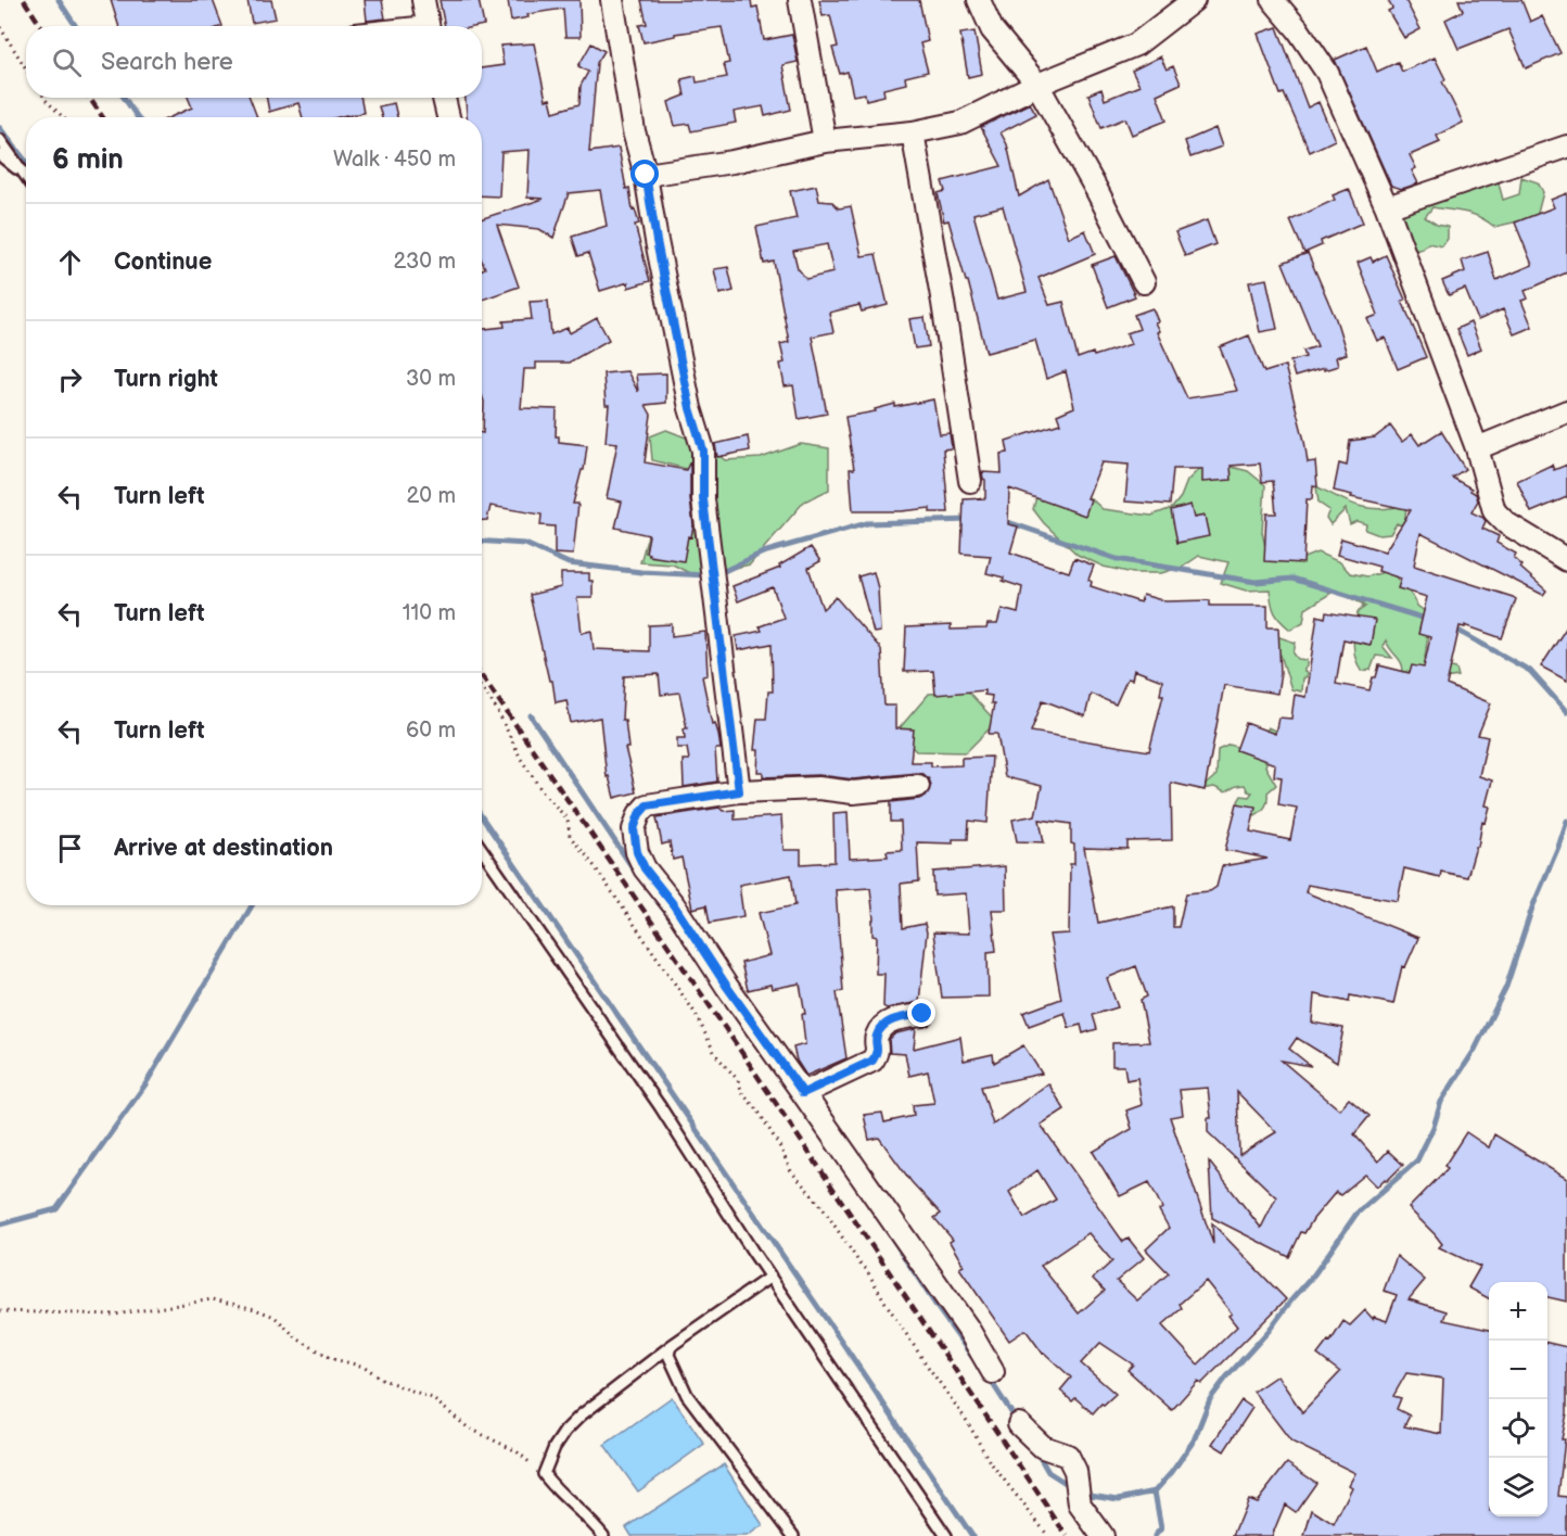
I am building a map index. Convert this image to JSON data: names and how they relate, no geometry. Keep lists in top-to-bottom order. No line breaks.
{"page":{"search":"Search here","heading":["6 min","Walk · 450 m"],"list":[["Continue","230 m"],["Turn right","30 m"],["Turn left","20 m"],["Turn left","110 m"],["Turn left","60 m"],"Arrive at destination"],"map_buttons":["+","−"]}}
